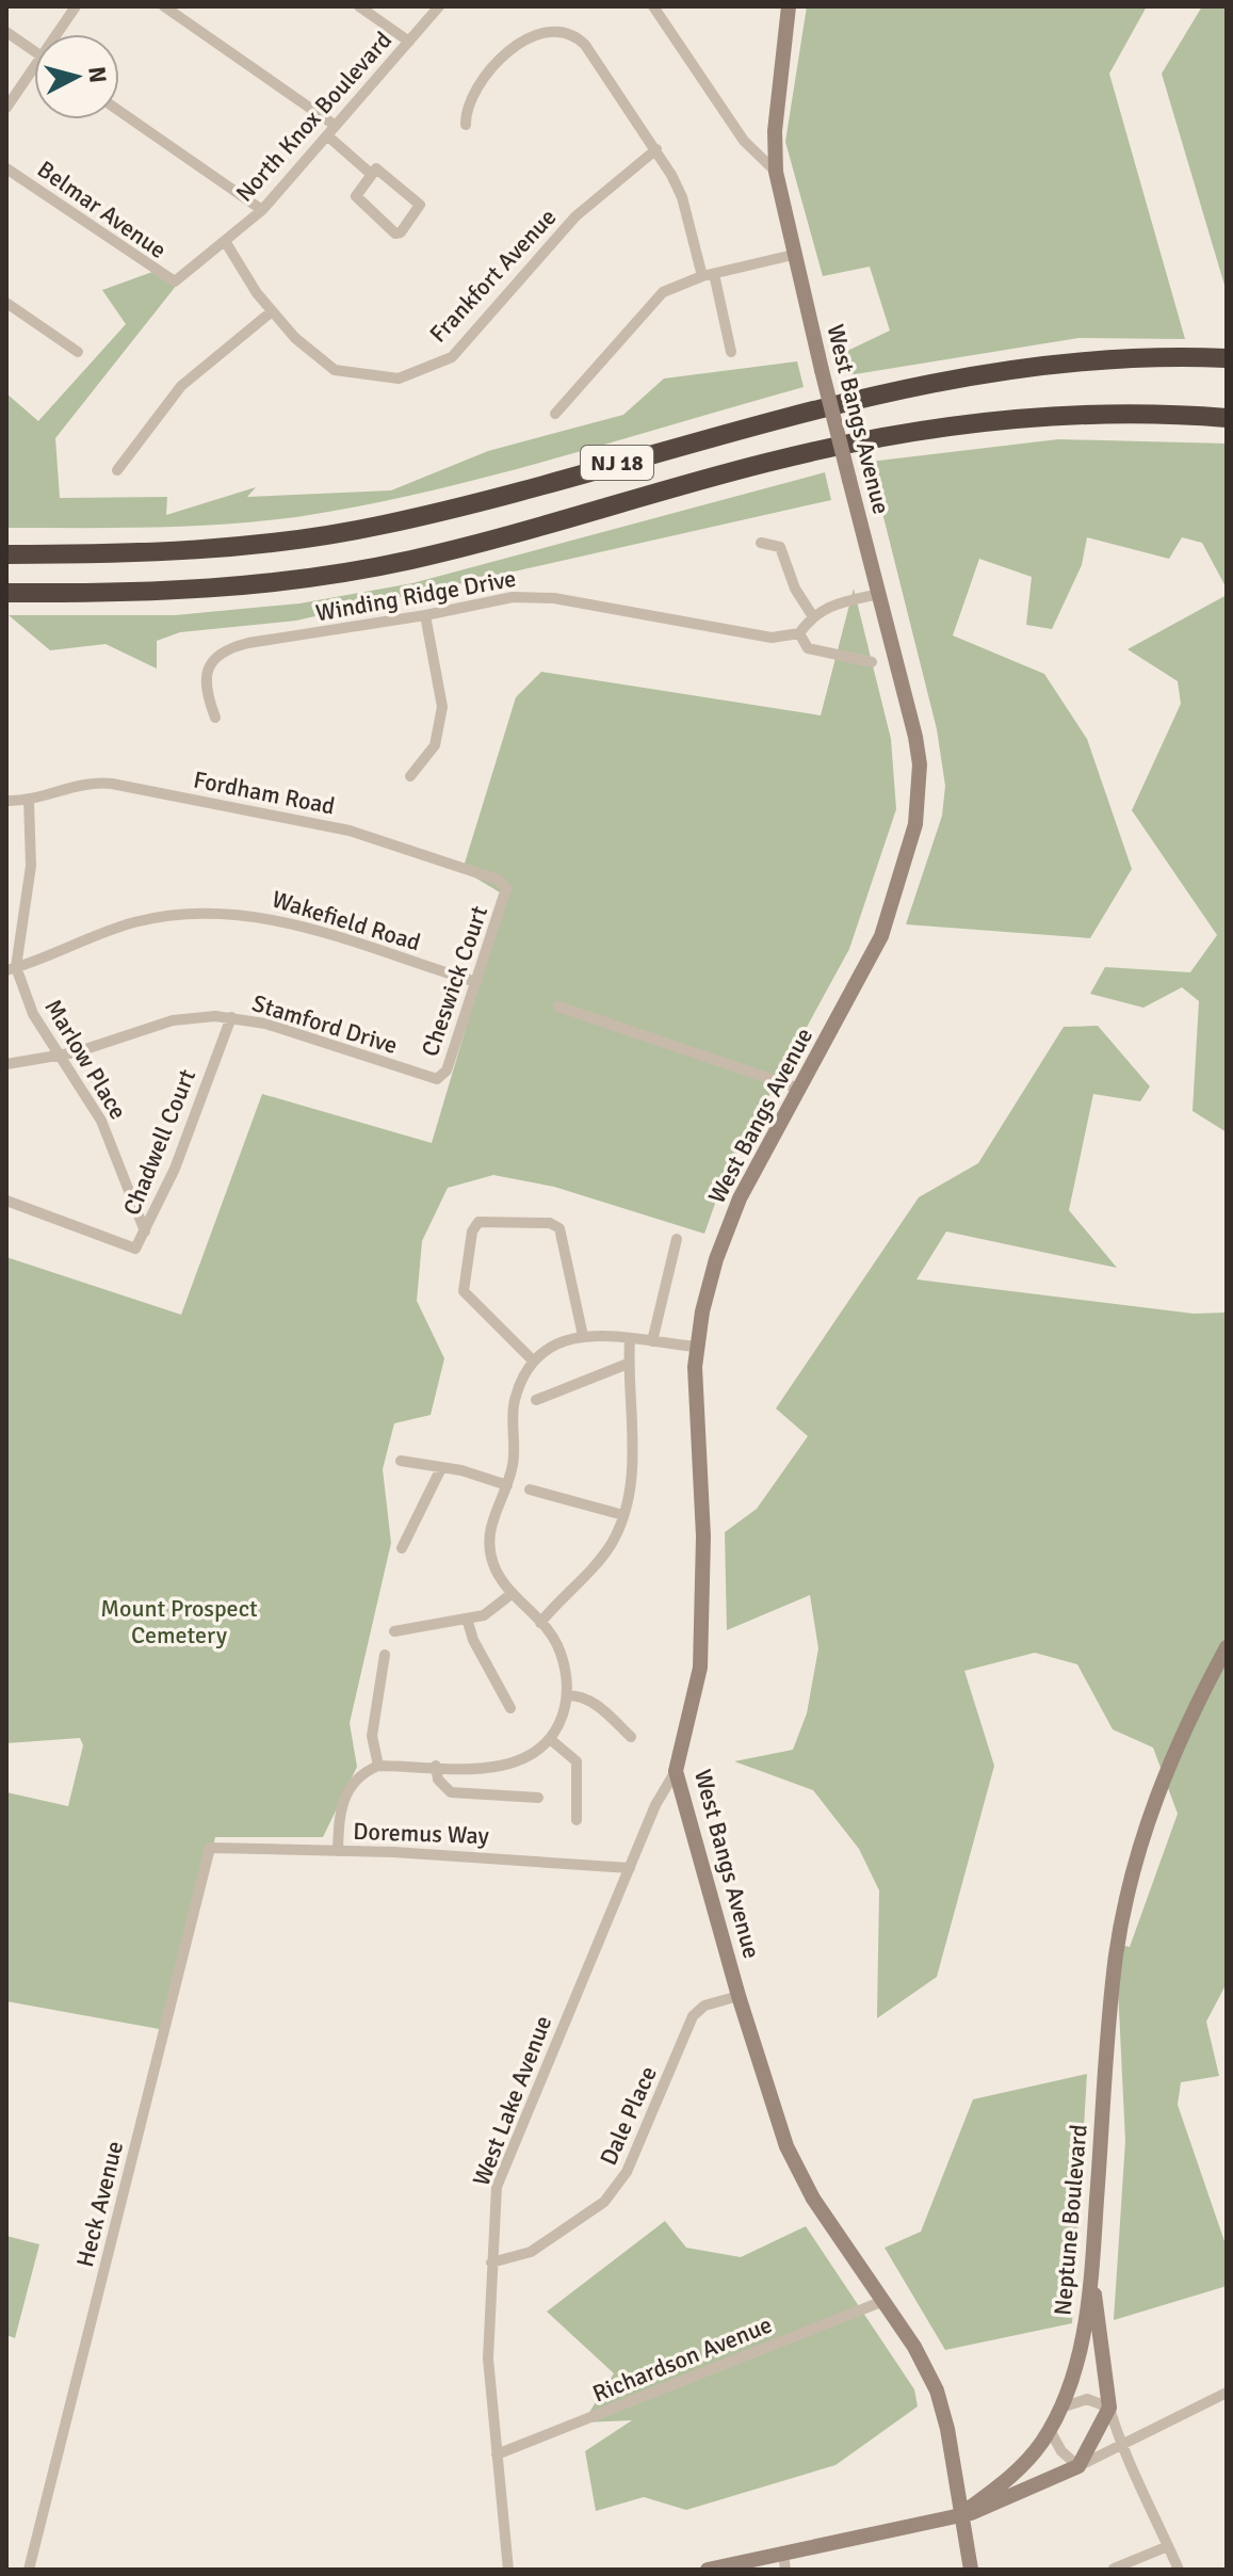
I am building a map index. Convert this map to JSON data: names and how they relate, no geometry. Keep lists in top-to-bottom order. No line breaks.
{"streets":{"highway":["NJ 18"],"street":["North Knox Boulevard","Belmar Avenue","Frankfort Avenue","West Bangs Avenue","Winding Ridge Drive","Fordham Road","Wakefield Road","Cheswick Court","Stamford Drive","Marlow Place","Chadwell Court","Doremus Way","West Lake Avenue","Dale Place","Heck Avenue","Neptune Boulevard","Richardson Avenue"]},"crossings":[["North Knox Boulevard","Belmar Avenue"],["North Knox Boulevard","Frankfort Avenue"],["West Bangs Avenue","West Lake Avenue"],["West Bangs Avenue","Dale Place"],["West Bangs Avenue","Neptune Boulevard"],["West Bangs Avenue","Richardson Avenue"],["Fordham Road","Cheswick Court"],["Fordham Road","Marlow Place"],["Wakefield Road","Cheswick Court"],["Wakefield Road","Marlow Place"],["Cheswick Court","Stamford Drive"],["Stamford Drive","Marlow Place"],["Stamford Drive","Chadwell Court"],["Marlow Place","Chadwell Court"],["Doremus Way","West Lake Avenue"],["Doremus Way","Heck Avenue"],["West Lake Avenue","Dale Place"],["West Lake Avenue","Richardson Avenue"]],"parks":["Mount Prospect Cemetery"],"north":"right"}
